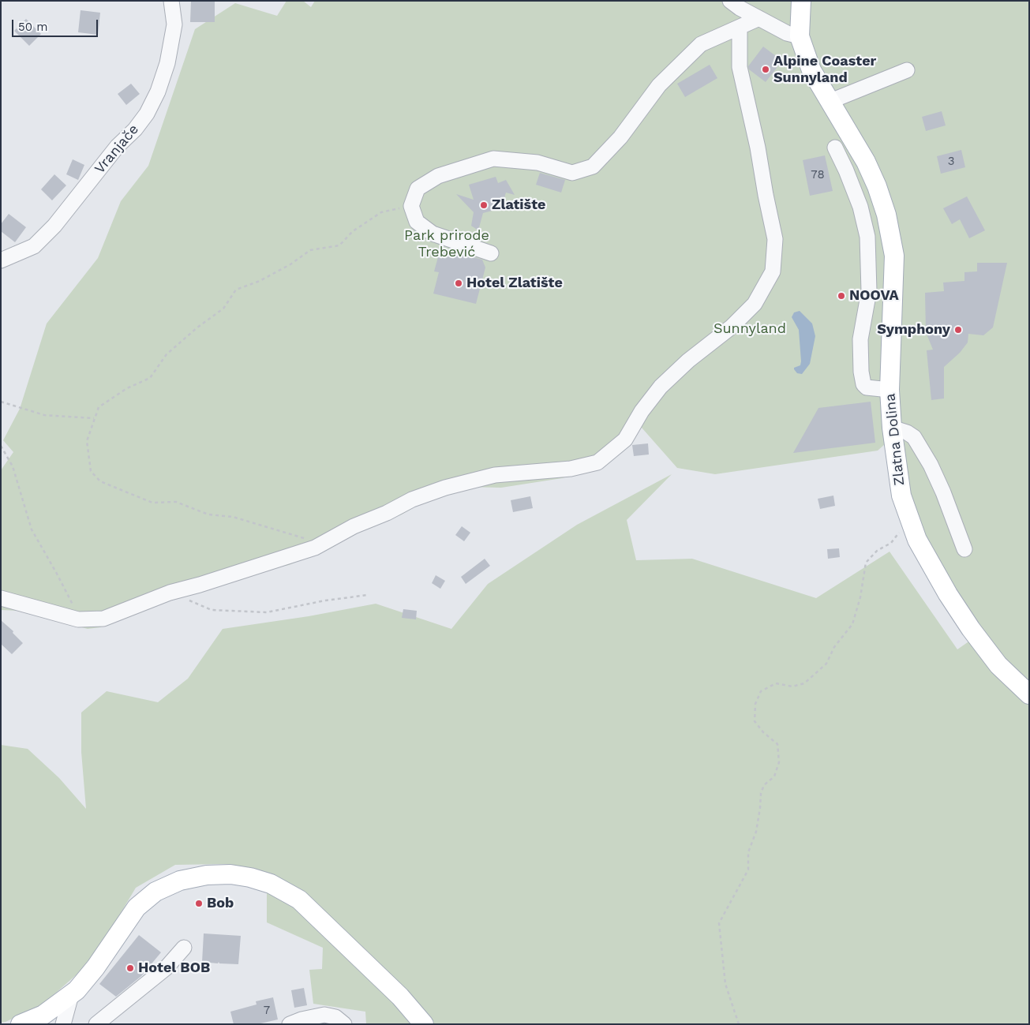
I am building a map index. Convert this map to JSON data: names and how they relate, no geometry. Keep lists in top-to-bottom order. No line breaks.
{"streets":{"main road":["Zlatna Dolina"],"street":["Vranjače"]},"parks":["Park prirode Trebević","Sunnyland"],"places":["Alpine Coaster Sunnyland","Zlatište","Hotel Zlatište","NOOVA","Symphony","Bob","Hotel BOB"],"house_numbers":["3","78","7"],"scale_bar":"50 m"}
